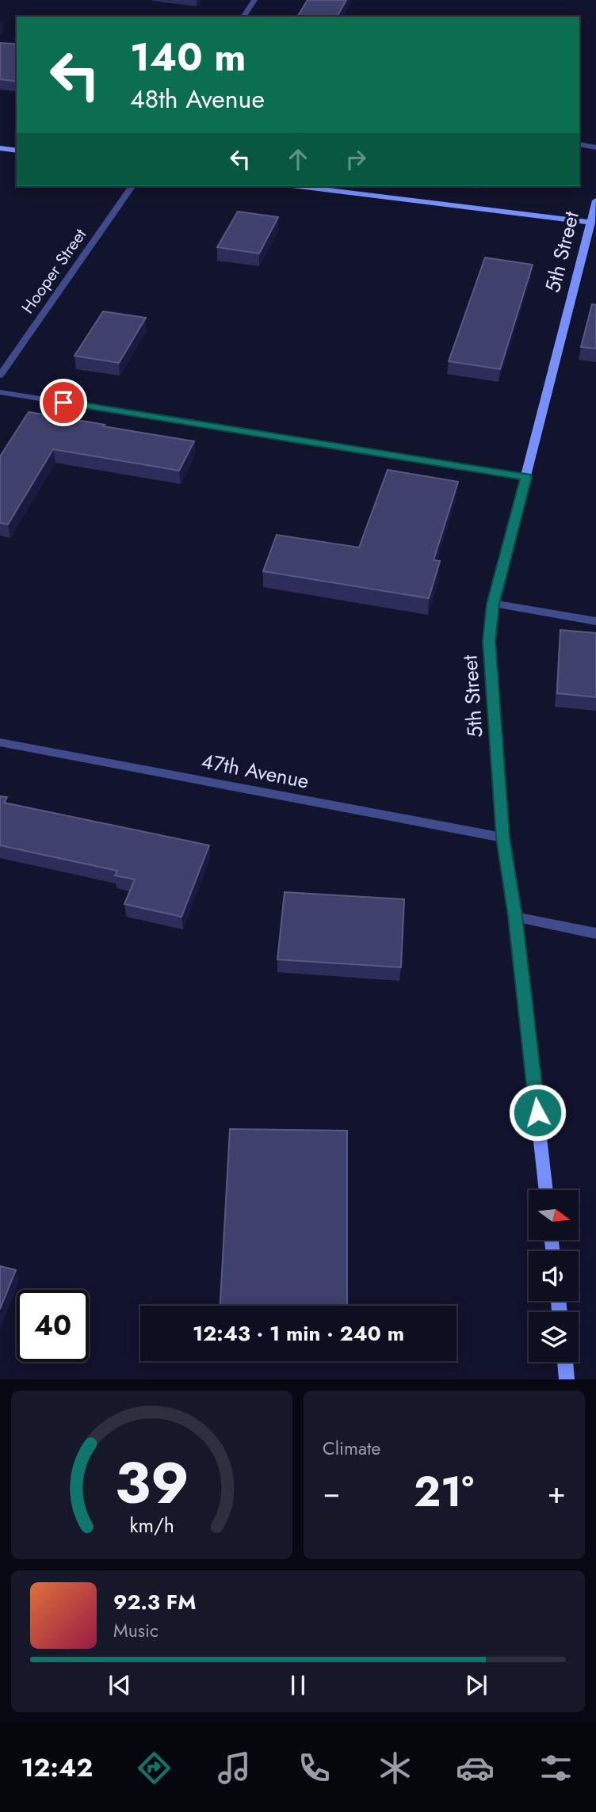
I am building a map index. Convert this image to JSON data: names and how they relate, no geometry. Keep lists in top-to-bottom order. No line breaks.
{"streets":{"street":["5th Street","Hooper Street","47th Avenue"]},"crossings":[["5th Street","47th Avenue"]],"north":"right","page":{"turn":["140 m","48th Avenue"],"limit":"40","trip":"12:43 · 1 min · 240 m","tile":"Climate","heat":["−","21°","+"],"song":["92.3 FM","Music"],"tabs":"12:42","gauge":["39","km/h"]}}
